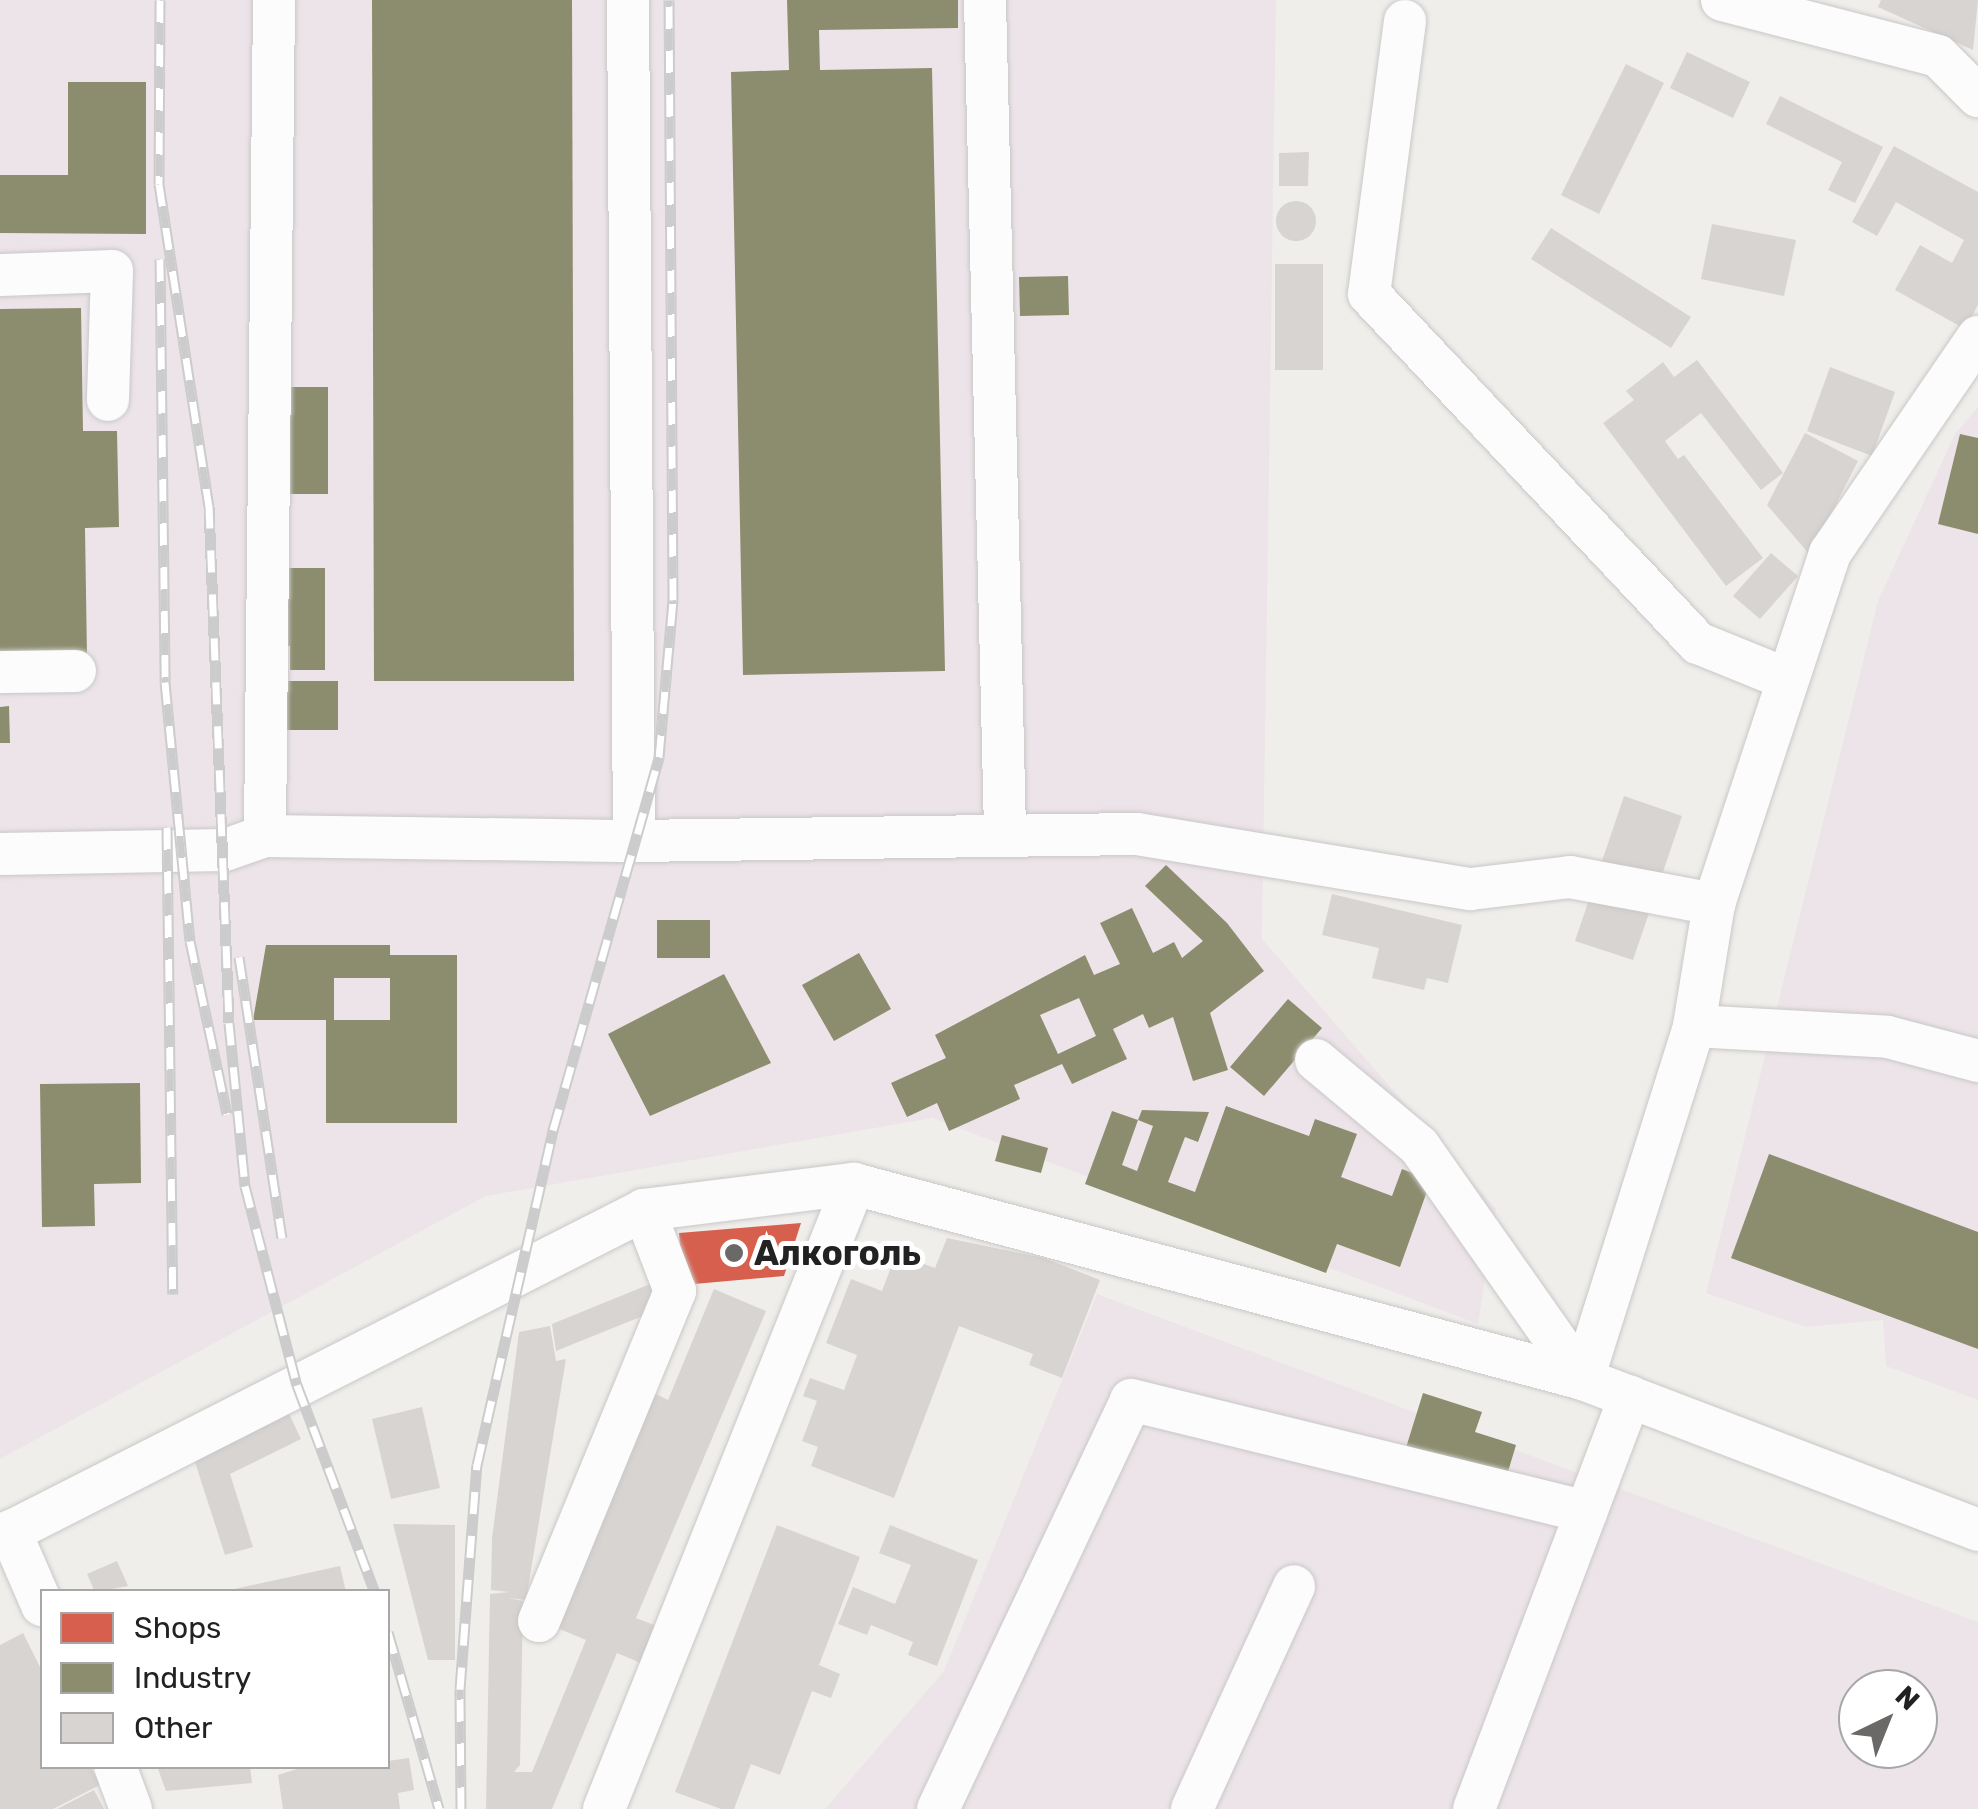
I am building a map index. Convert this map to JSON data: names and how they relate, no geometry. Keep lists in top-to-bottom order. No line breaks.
{"places":["Алкоголь"],"legend":["Shops","Industry","Other"],"north":"top right"}
